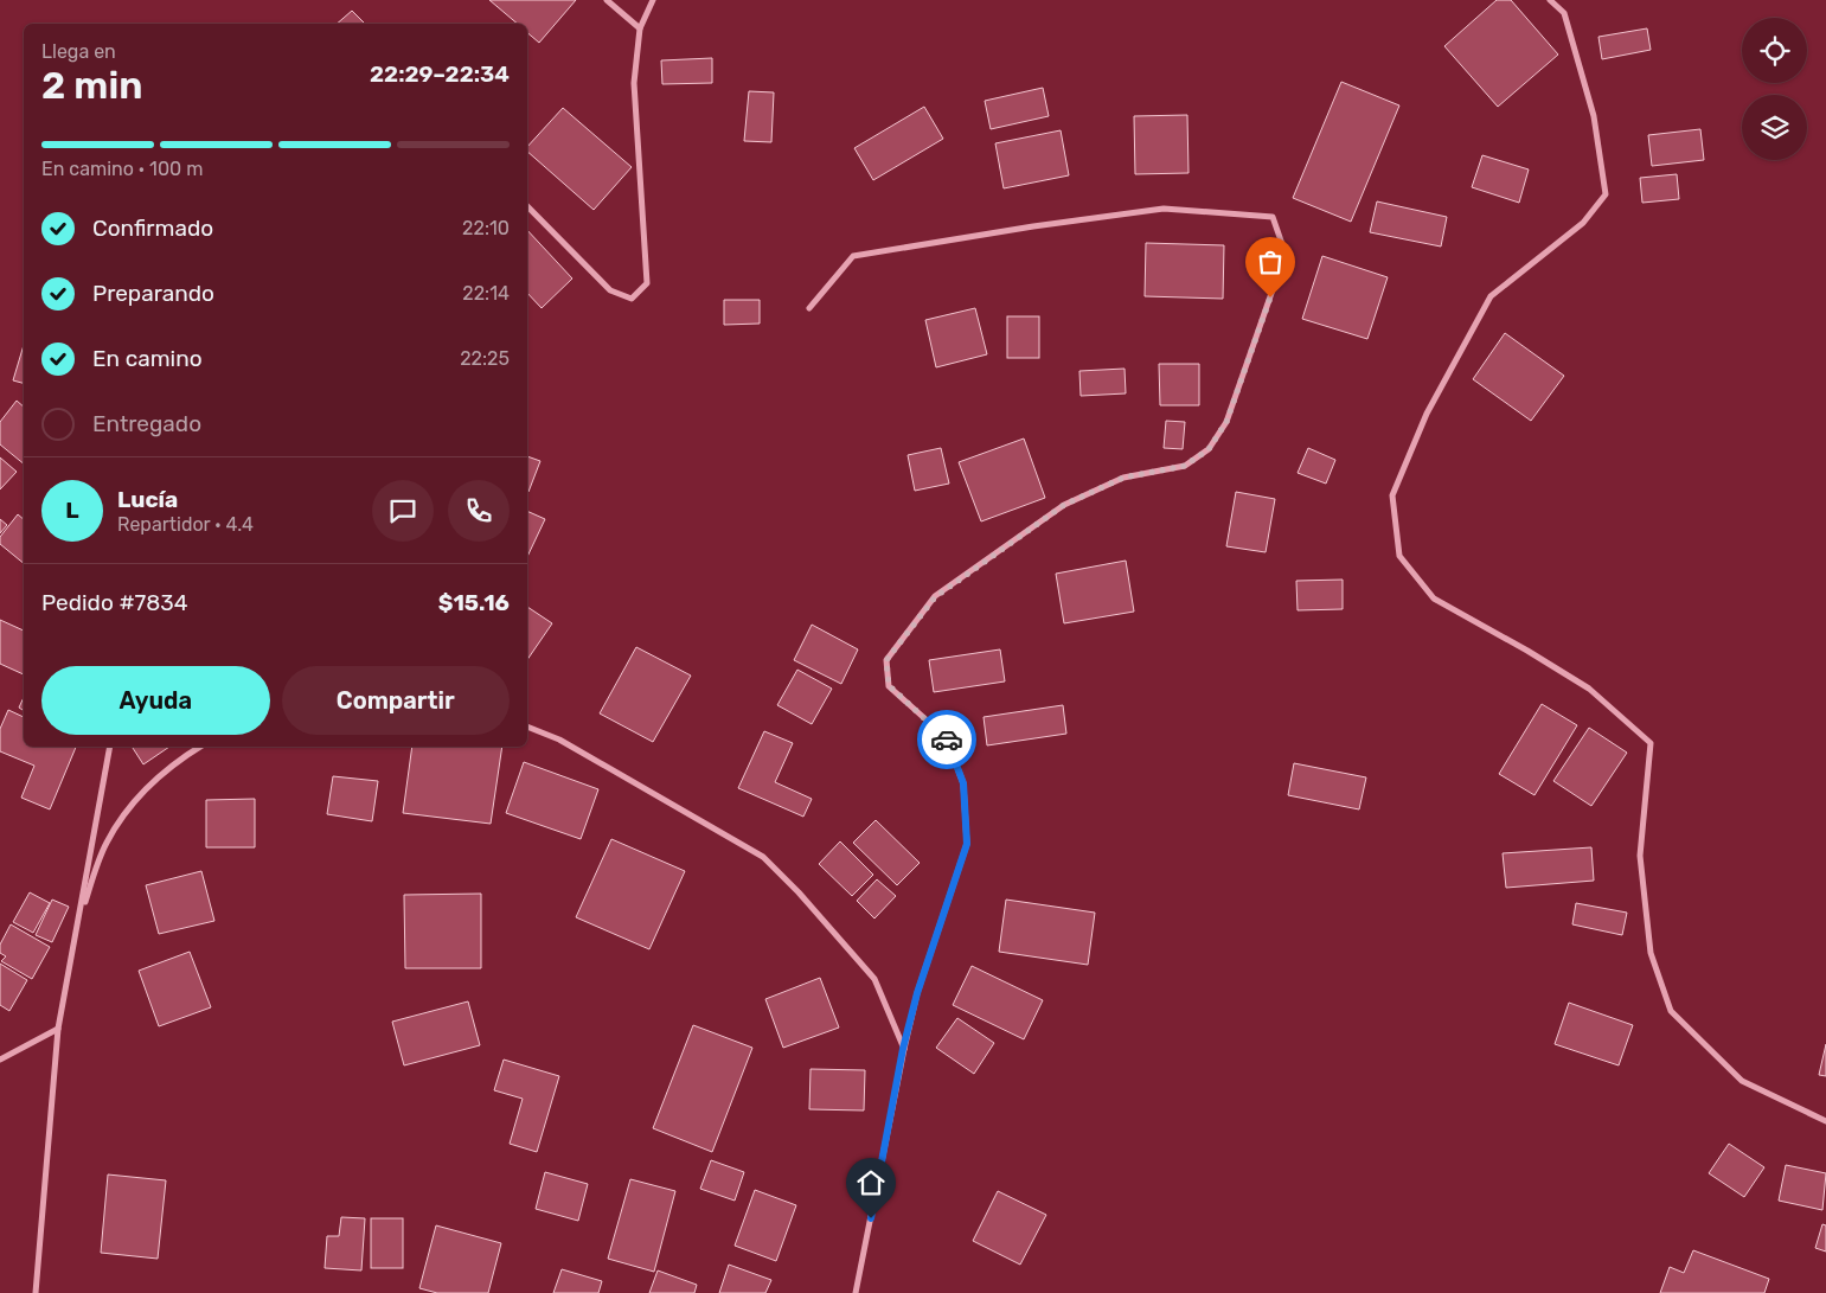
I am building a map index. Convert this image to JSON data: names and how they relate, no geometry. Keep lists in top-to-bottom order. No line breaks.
{"page":{"heading":["2 min","Llega en","22:29–22:34"],"panel":["Lucía","Repartidor · 4.4","Pedido #7834","$15.16"],"bar":"En camino · 100 m","list":[["Confirmado","22:10"],["Preparando","22:14"],["En camino","22:25"],"Entregado"],"round":"L","buttons":["Ayuda","Compartir"]}}
